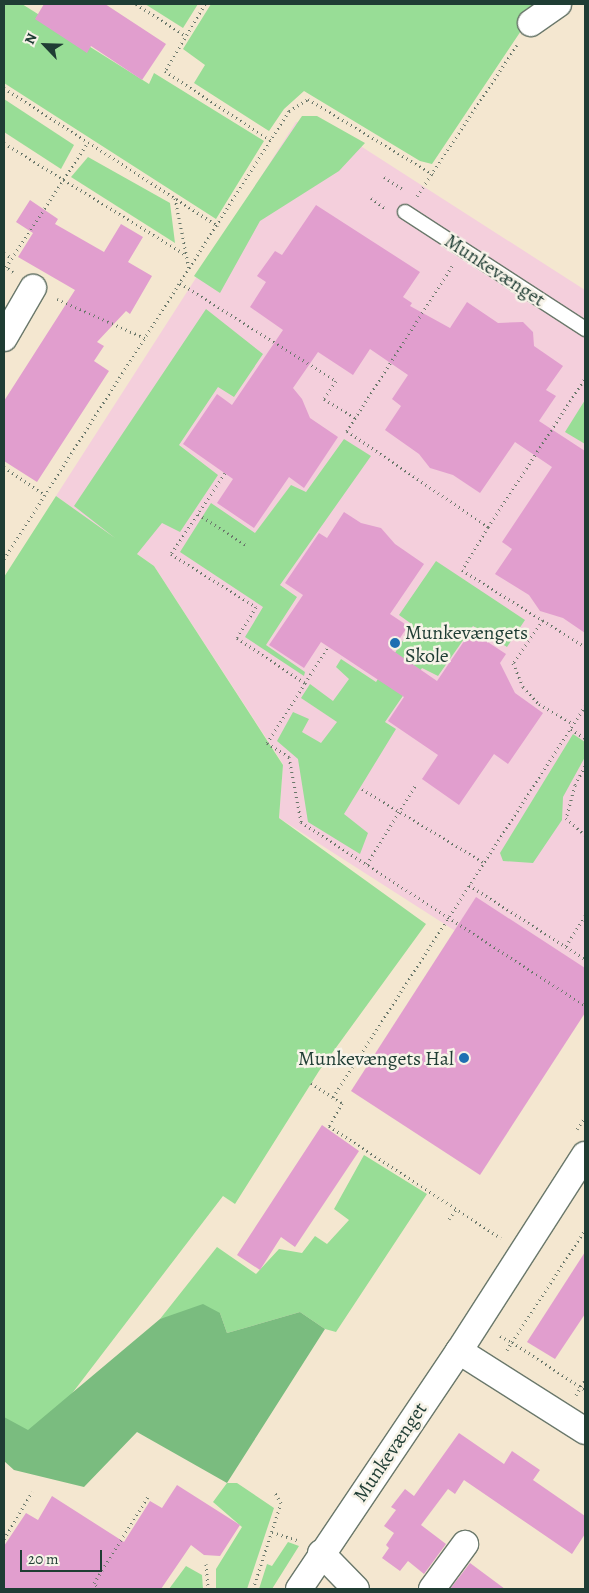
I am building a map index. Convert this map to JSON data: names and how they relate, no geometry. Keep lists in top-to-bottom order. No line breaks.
{"streets":{"street":["Munkevænget"]},"places":["Munkevængets Skole","Munkevængets Hal"],"scale_bar":"20 m","north":"top left"}
